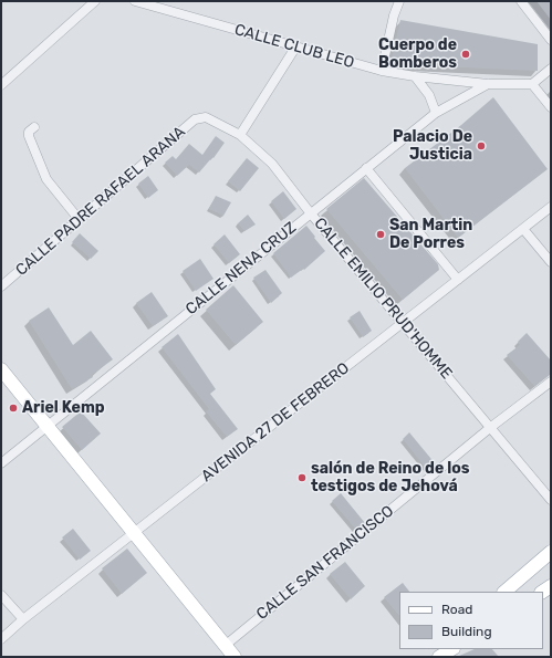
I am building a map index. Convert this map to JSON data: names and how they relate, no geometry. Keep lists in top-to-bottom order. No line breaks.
{"streets":{"street":["CALLE CLUB LEO","CALLE PADRE RAFAEL ARANA","CALLE NENA CRUZ","CALLE EMILIO PRUD'HOMME","AVENIDA 27 DE FEBRERO","CALLE SAN FRANCISCO"]},"crossings":[["CALLE CLUB LEO","CALLE NENA CRUZ"],["CALLE PADRE RAFAEL ARANA","CALLE EMILIO PRUD'HOMME"],["CALLE NENA CRUZ","CALLE EMILIO PRUD'HOMME"],["CALLE EMILIO PRUD'HOMME","AVENIDA 27 DE FEBRERO"],["CALLE EMILIO PRUD'HOMME","CALLE SAN FRANCISCO"]],"places":["Cuerpo de Bomberos","Palacio De Justicia","San Martin De Porres","Ariel Kemp","salón de Reino de los testigos de Jehová"],"legend":["Road","Building"]}
